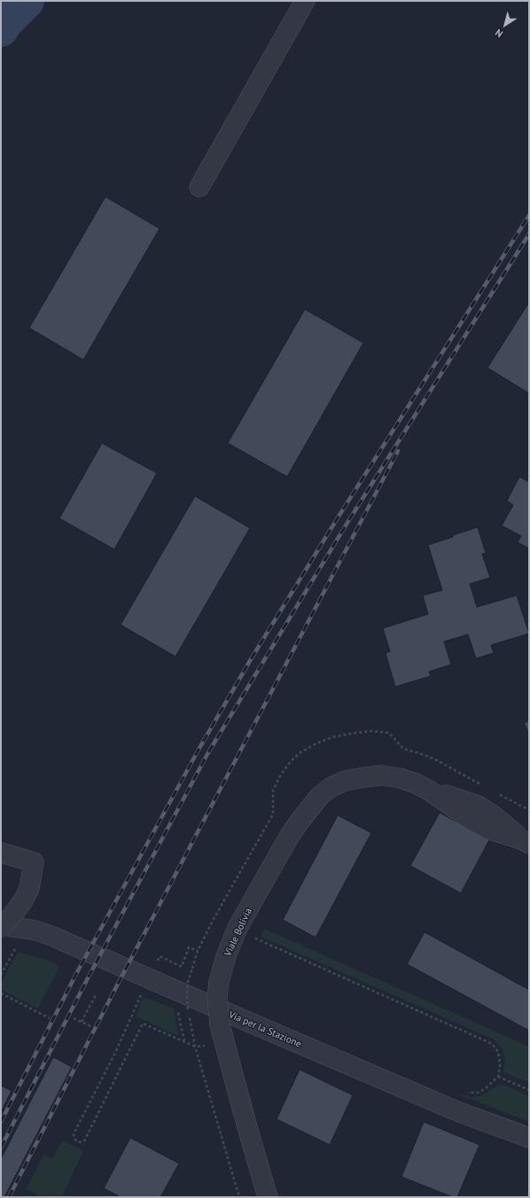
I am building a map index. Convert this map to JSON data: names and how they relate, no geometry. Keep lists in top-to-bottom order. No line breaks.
{"streets":{"street":["Viale Bolivia","Via per la Stazione"]},"north":"bottom left"}
